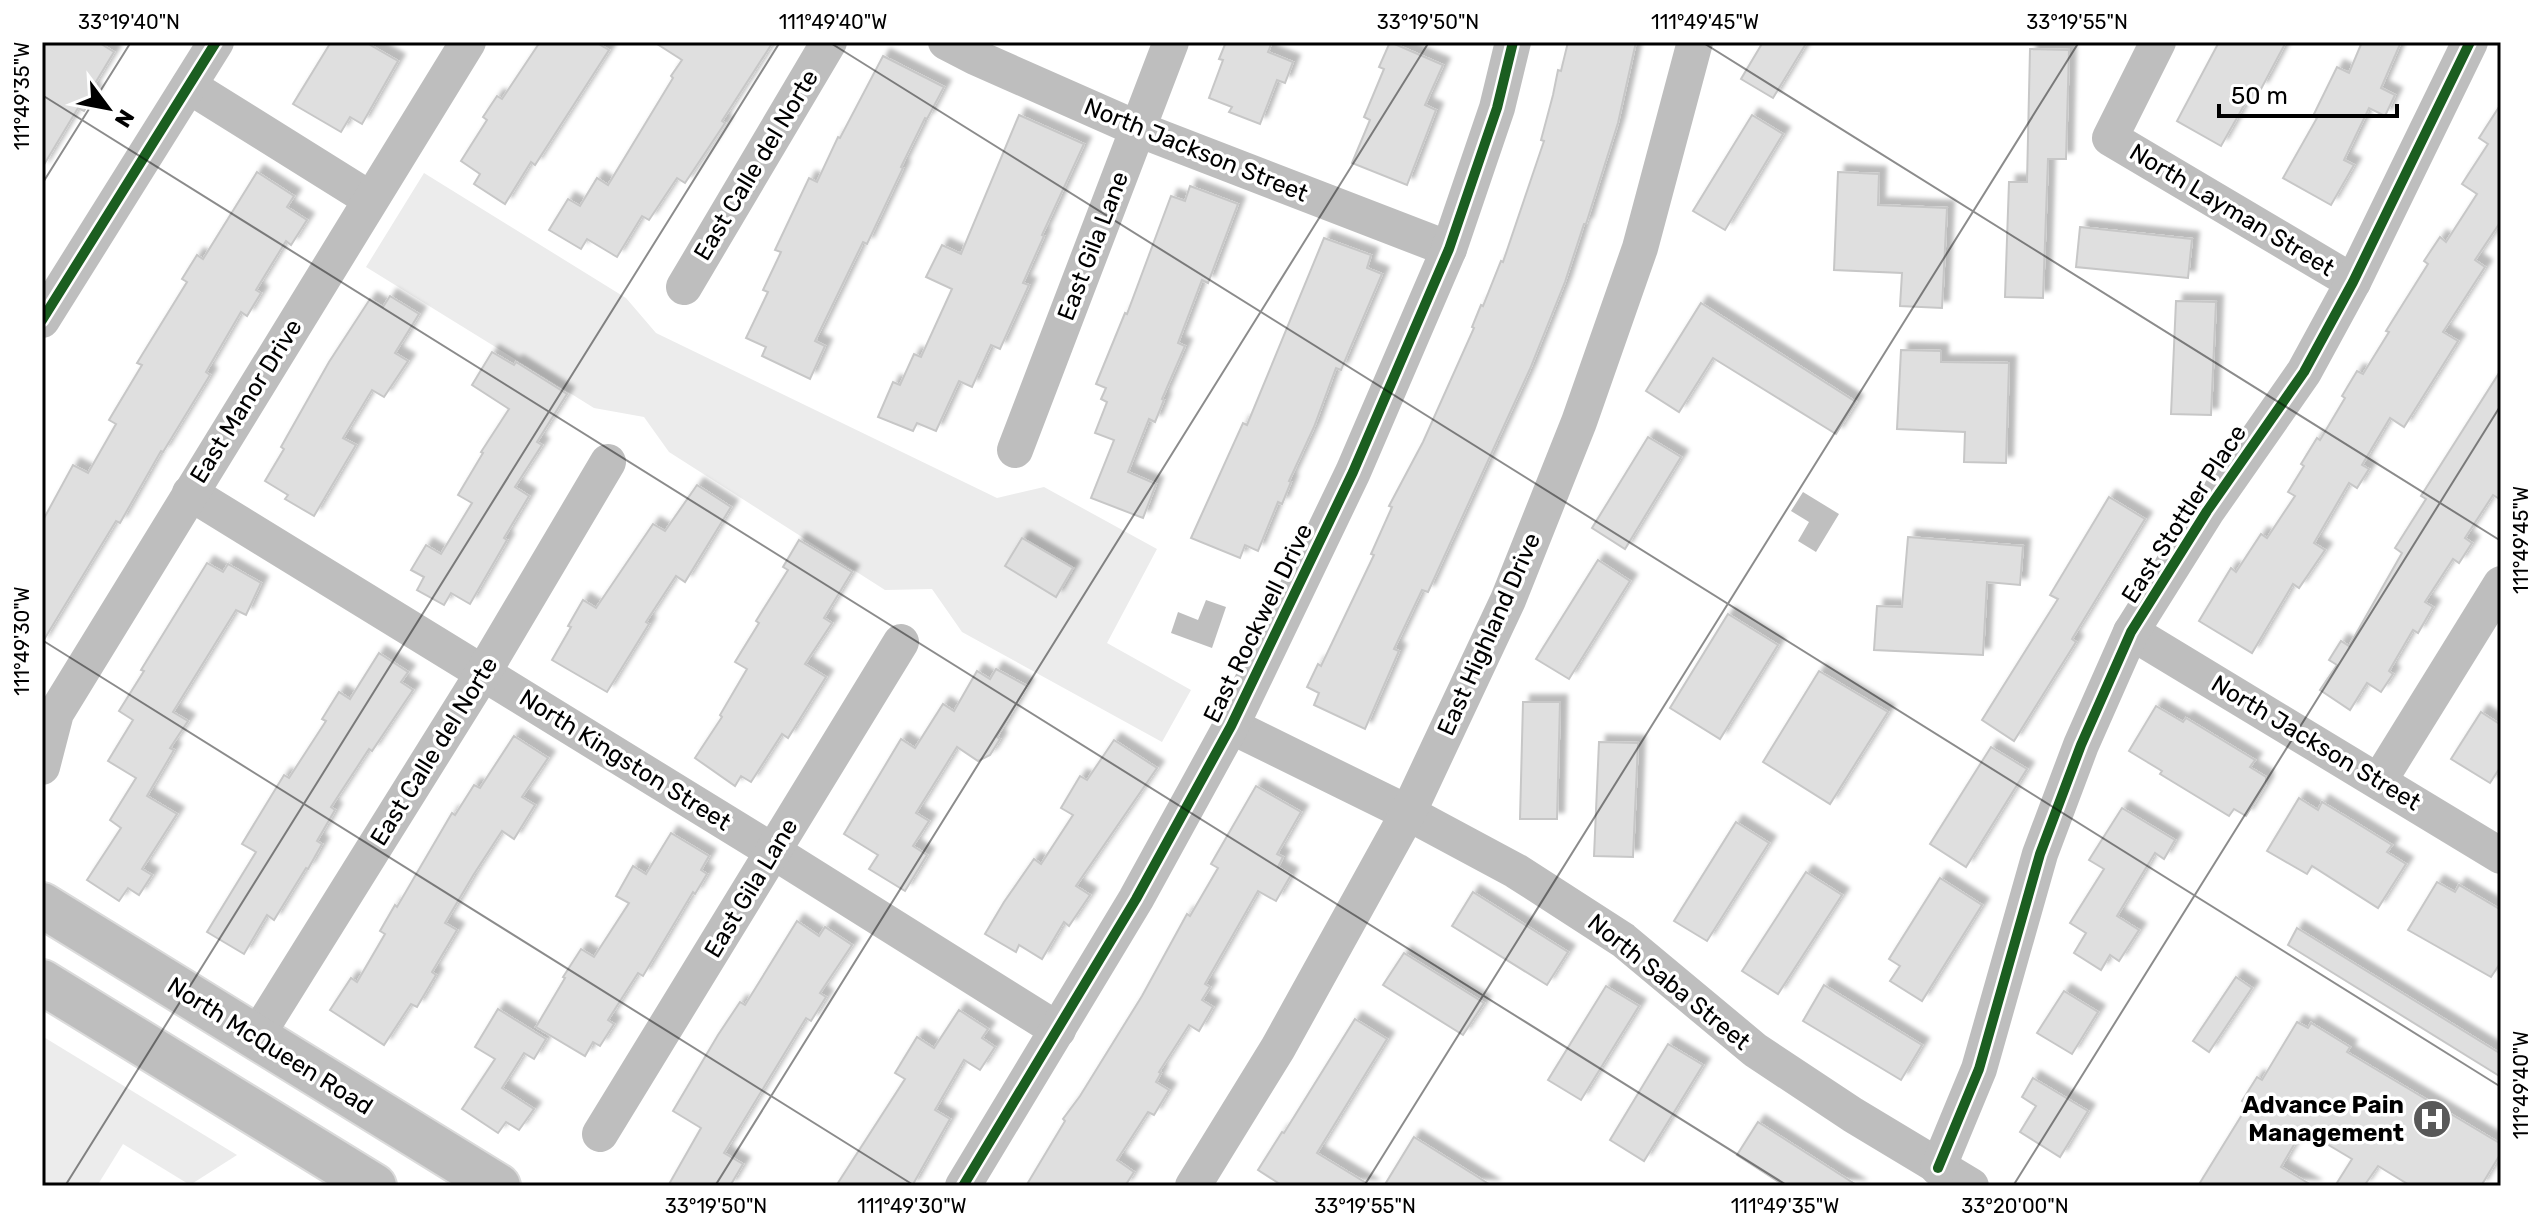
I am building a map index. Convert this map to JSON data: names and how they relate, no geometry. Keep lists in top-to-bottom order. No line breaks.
{"streets":{"main road":["North McQueen Road"],"street":["North Jackson Street","East Calle del Norte","North Layman Street","East Gila Lane","East Manor Drive","East Stottler Place","East Rockwell Drive","East Highland Drive","North Kingston Street","North Saba Street"]},"crossings":[["North Jackson Street","East Gila Lane"],["North Jackson Street","East Stottler Place"],["North Jackson Street","East Rockwell Drive"],["East Calle del Norte","North Kingston Street"],["East Calle del Norte","North McQueen Road"],["North Layman Street","East Stottler Place"],["East Gila Lane","North Kingston Street"],["East Manor Drive","North Kingston Street"],["East Stottler Place","North Saba Street"],["East Rockwell Drive","North Kingston Street"],["East Rockwell Drive","North Saba Street"],["East Highland Drive","North Saba Street"]],"places":{"hospital":["Advance Pain Management"]},"scale_bar":"50 m","north":"bottom right","coordinates":["33°19'40\"N","111°49'40\"W","33°19'50\"N","111°49'45\"W","33°19'55\"N","111°49'35\"W","111°49'30\"W","33°20'00\"N"]}
